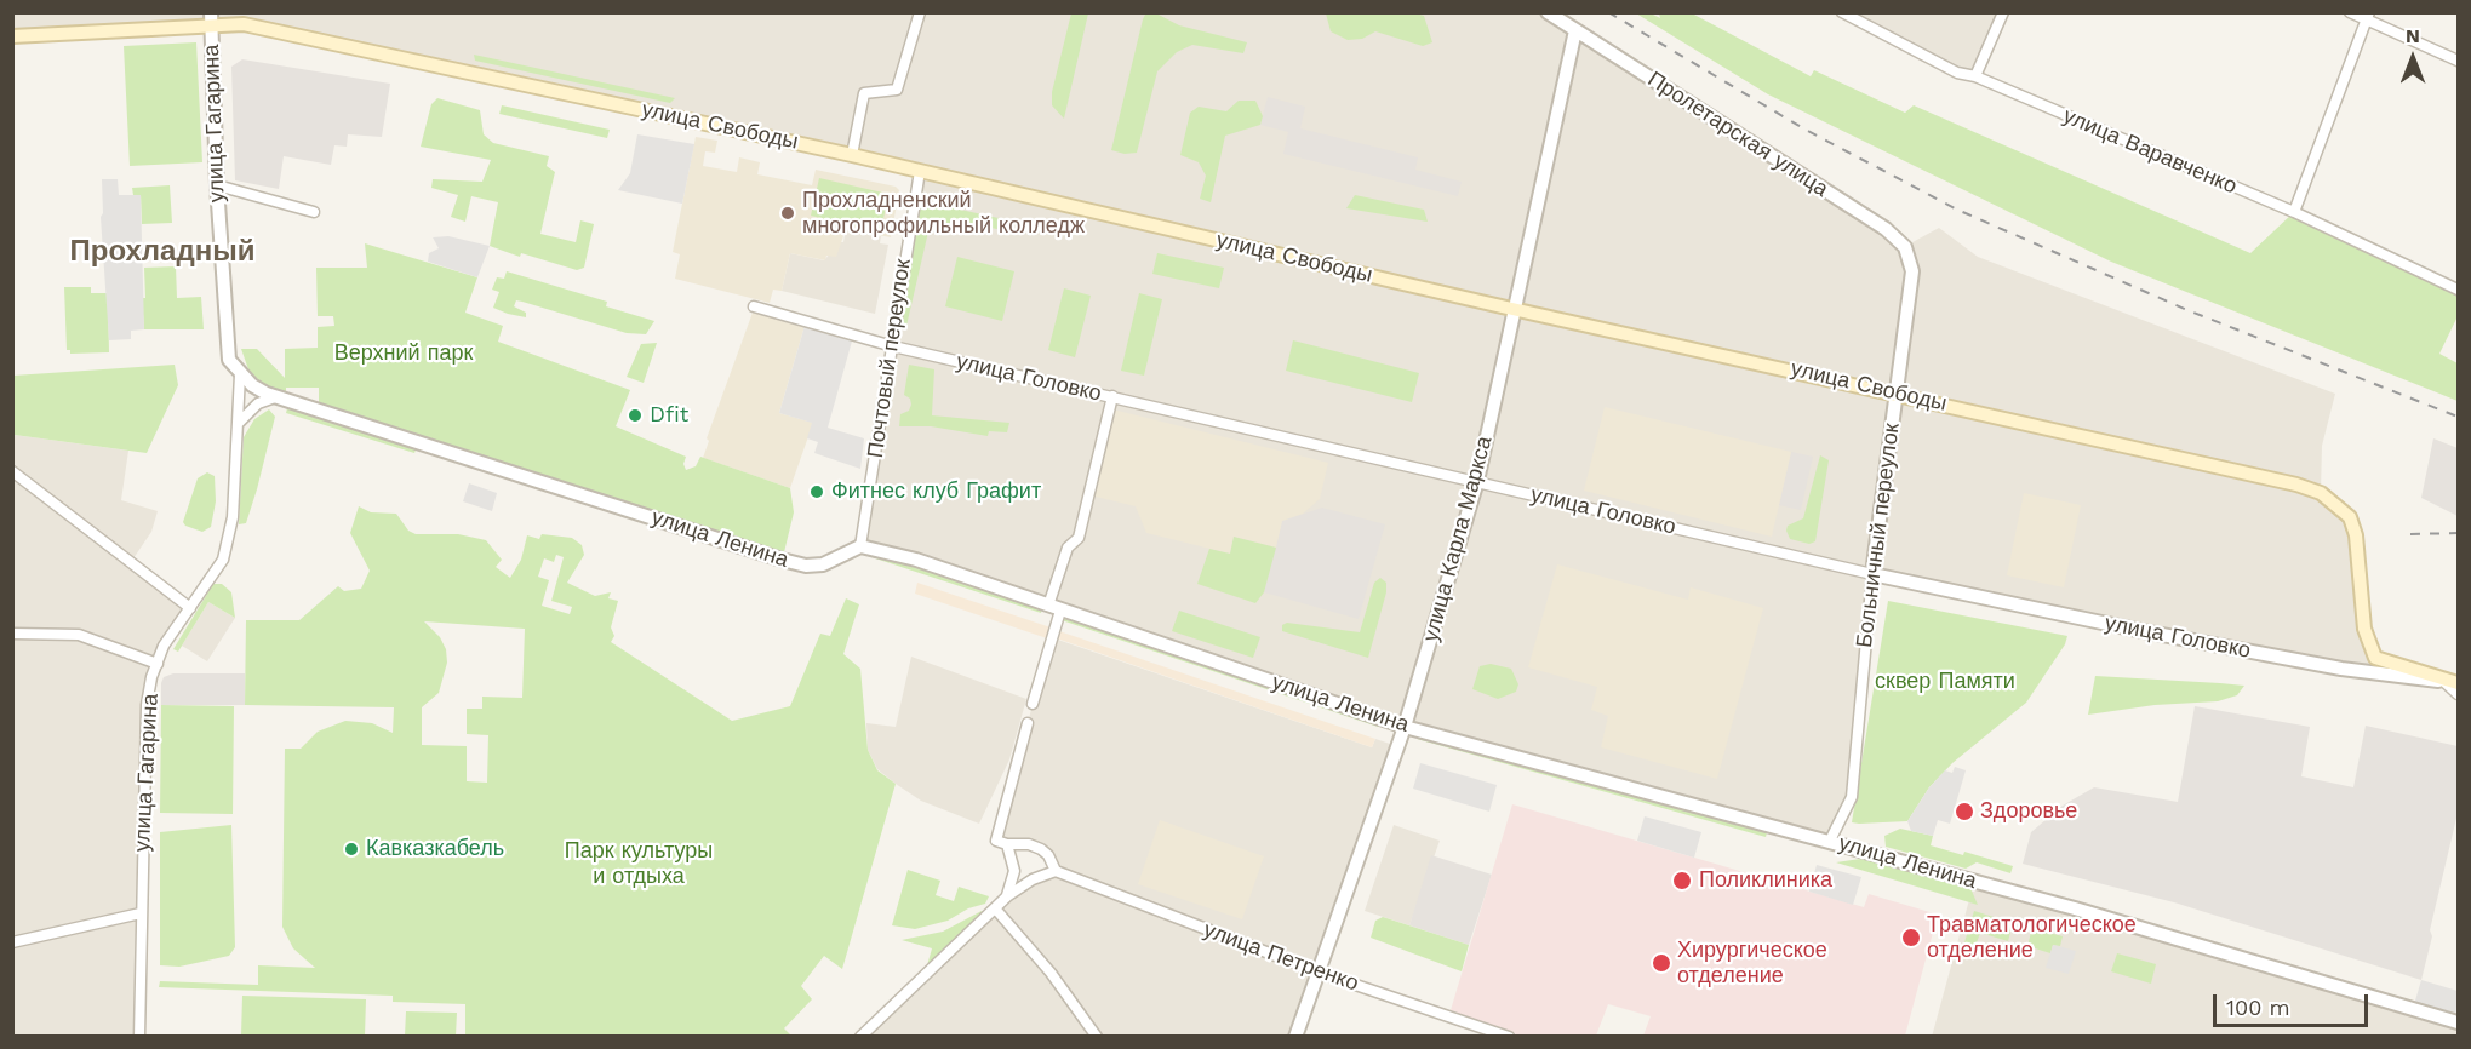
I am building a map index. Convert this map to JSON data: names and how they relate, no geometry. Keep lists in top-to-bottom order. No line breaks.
{"streets":{"main road":["улица Свободы","улица Головко"],"street":["улица Гагарина","Пролетарская улица","улица Варавченко","Почтовый переулок","Больничный переулок","улица Ленина","улица Карла Маркса","улица Петренко"]},"crossings":[["улица Гагарина","улица Свободы"],["улица Гагарина","улица Ленина"],["улица Свободы","Почтовый переулок"],["улица Свободы","улица Головко"],["улица Свободы","Больничный переулок"],["улица Свободы","улица Карла Маркса"],["Пролетарская улица","Больничный переулок"],["Пролетарская улица","улица Карла Маркса"],["Почтовый переулок","улица Головко"],["Почтовый переулок","улица Ленина"],["улица Головко","Больничный переулок"],["улица Головко","улица Карла Маркса"],["Больничный переулок","улица Ленина"],["улица Ленина","улица Карла Маркса"],["улица Карла Маркса","улица Петренко"]],"districts":["Прохладный"],"parks":["Верхний парк","сквер Памяти","Парк культуры и отдыха"],"places":["Прохладненский многопрофильный колледж","Dfit","Фитнес клуб Графит","Здоровье","Кавказкабель","Поликлиника","Травматологическое отделение","Хирургическое отделение"],"scale_bar":"100 m","north":"top"}
